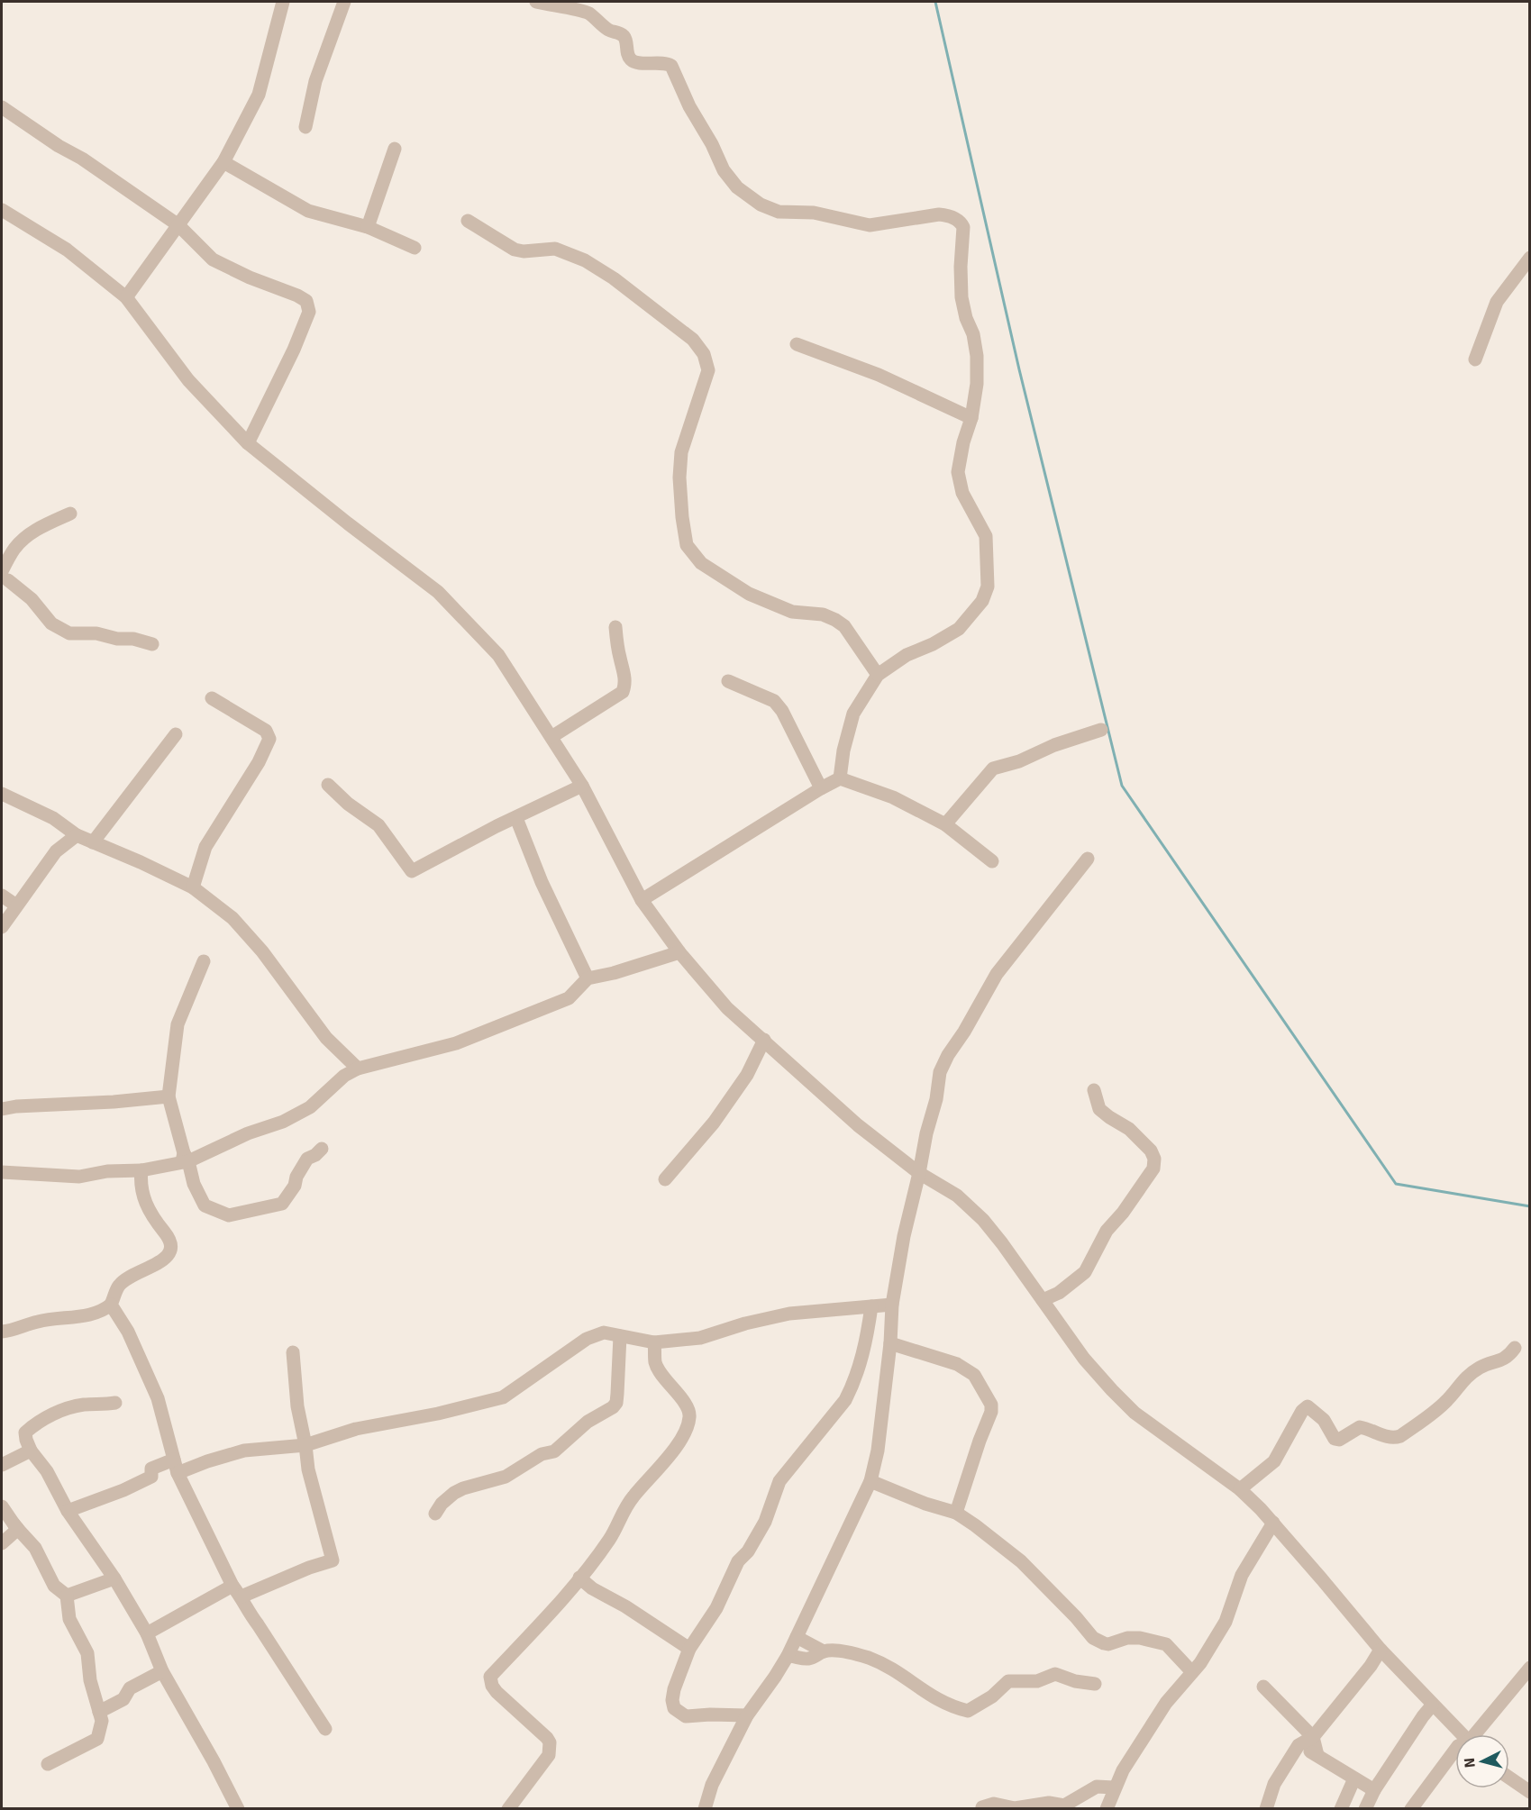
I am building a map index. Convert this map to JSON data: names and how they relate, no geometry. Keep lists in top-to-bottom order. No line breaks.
{"north":"left"}
